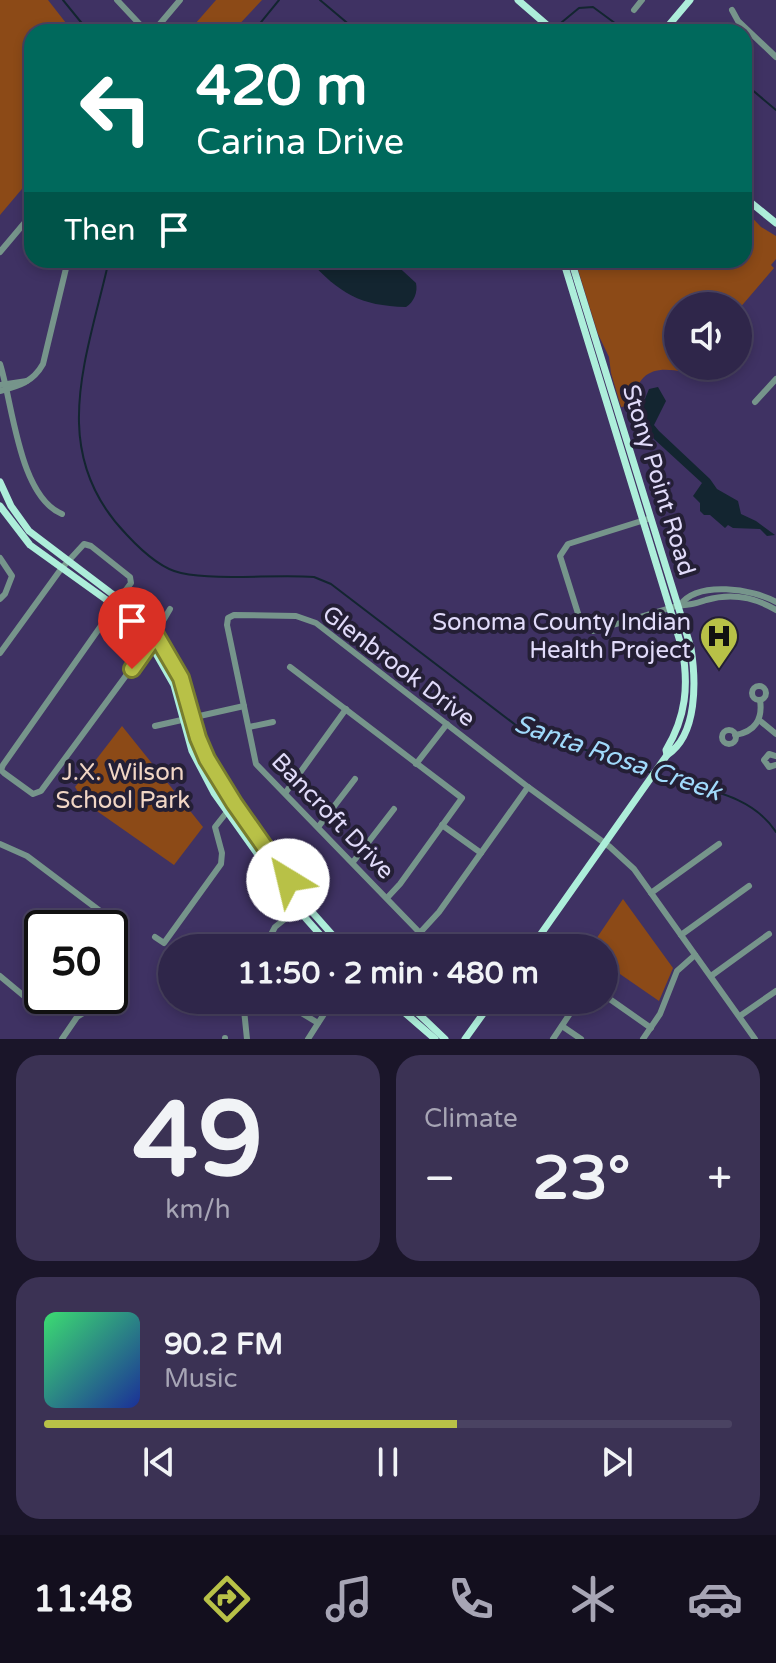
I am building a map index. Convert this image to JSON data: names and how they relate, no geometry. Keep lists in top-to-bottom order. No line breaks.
{"streets":{"main road":["Stony Point Road"],"street":["Glenbrook Drive","Bancroft Drive"]},"crossings":[["Stony Point Road","Glenbrook Drive"],["Glenbrook Drive","Bancroft Drive"]],"water":["Santa Rosa Creek"],"parks":["J.X. Wilson School Park"],"places":{"hospital":["Sonoma County Indian Health Project"]},"page":{"turn":["420 m","Carina Drive"],"then":"Then","limit":"50","trip":"11:50 · 2 min · 480 m","tile":[["49","km/h"],"Climate"],"heat":["−","23°","+"],"song":["90.2 FM","Music"],"tabs":"11:48"}}
